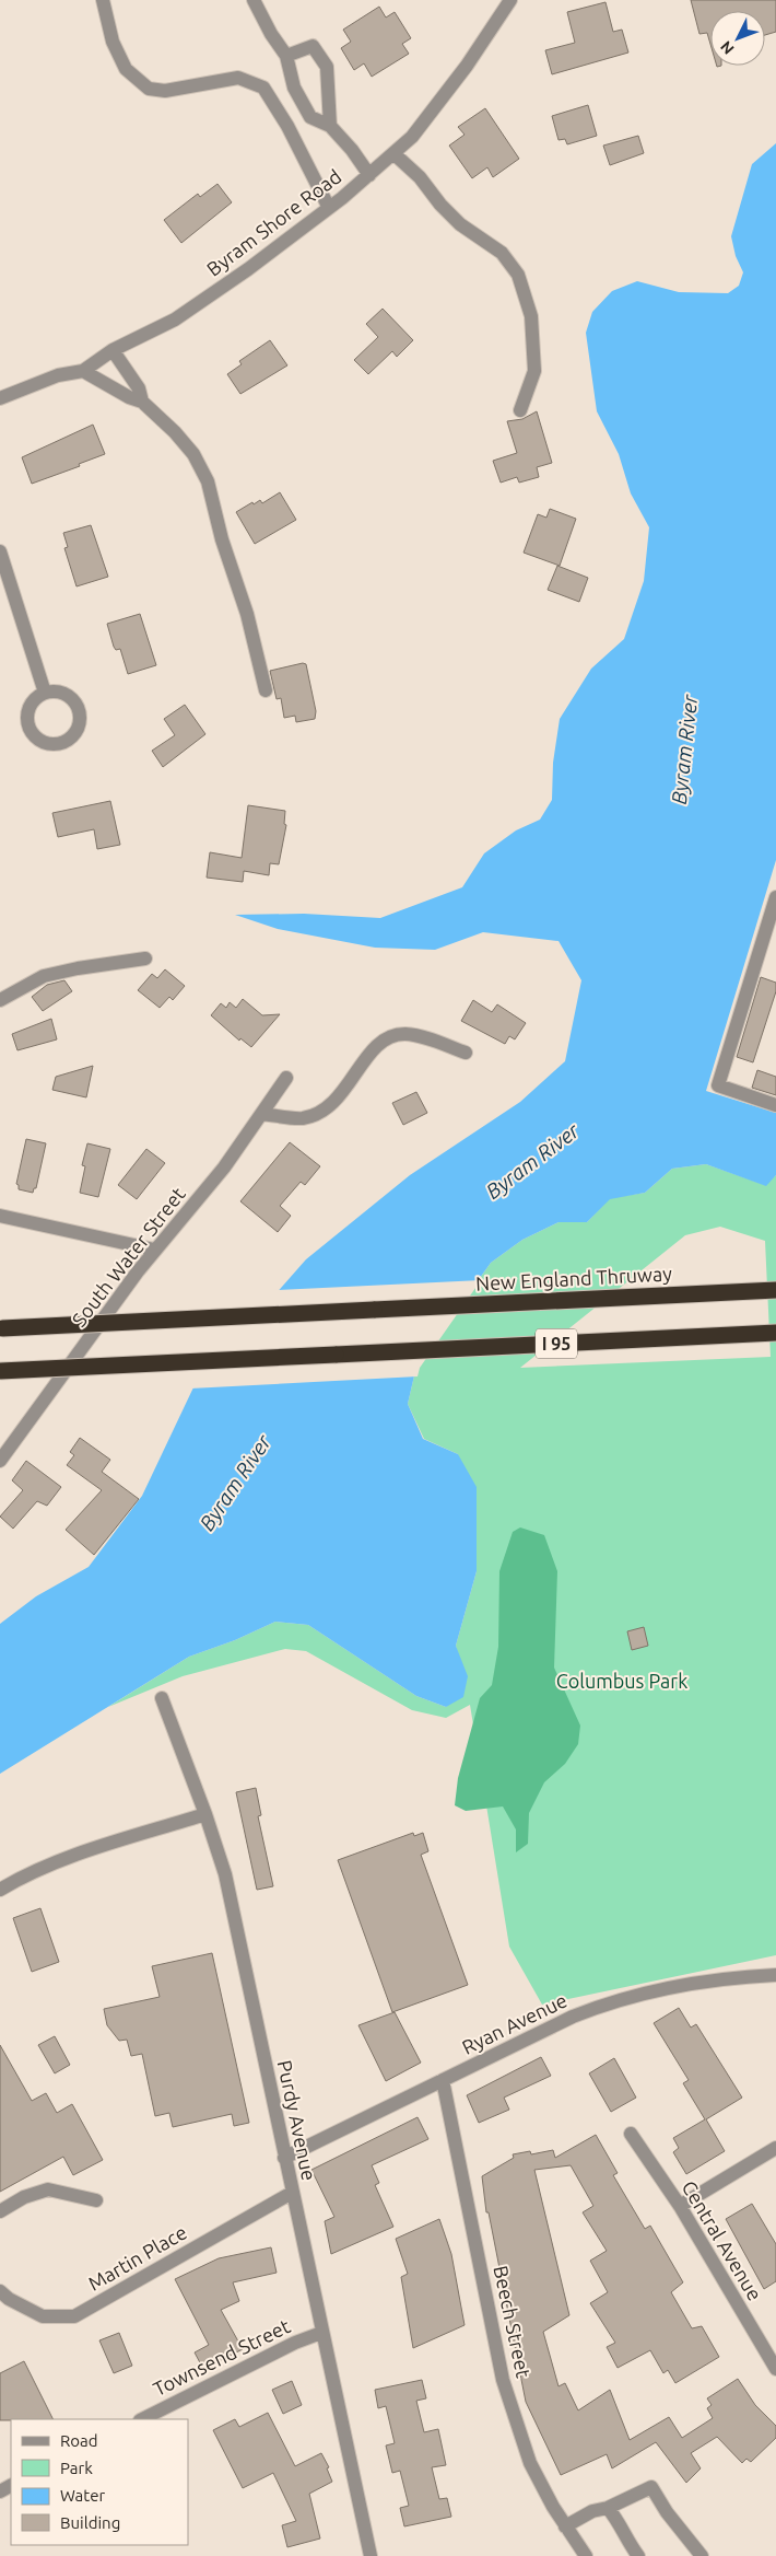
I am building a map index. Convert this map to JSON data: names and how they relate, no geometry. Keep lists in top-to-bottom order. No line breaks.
{"streets":{"highway":["New England Thruway","I 95"],"street":["Byram Shore Road","South Water Street","Ryan Avenue","Purdy Avenue","Central Avenue","Martin Place","Beech Street","Townsend Street"]},"crossings":[["Ryan Avenue","Purdy Avenue"],["Ryan Avenue","Beech Street"],["Purdy Avenue","Martin Place"],["Purdy Avenue","Townsend Street"]],"water":["Byram River"],"parks":["Columbus Park"],"legend":["Road","Park","Water","Building"],"north":"bottom left"}
